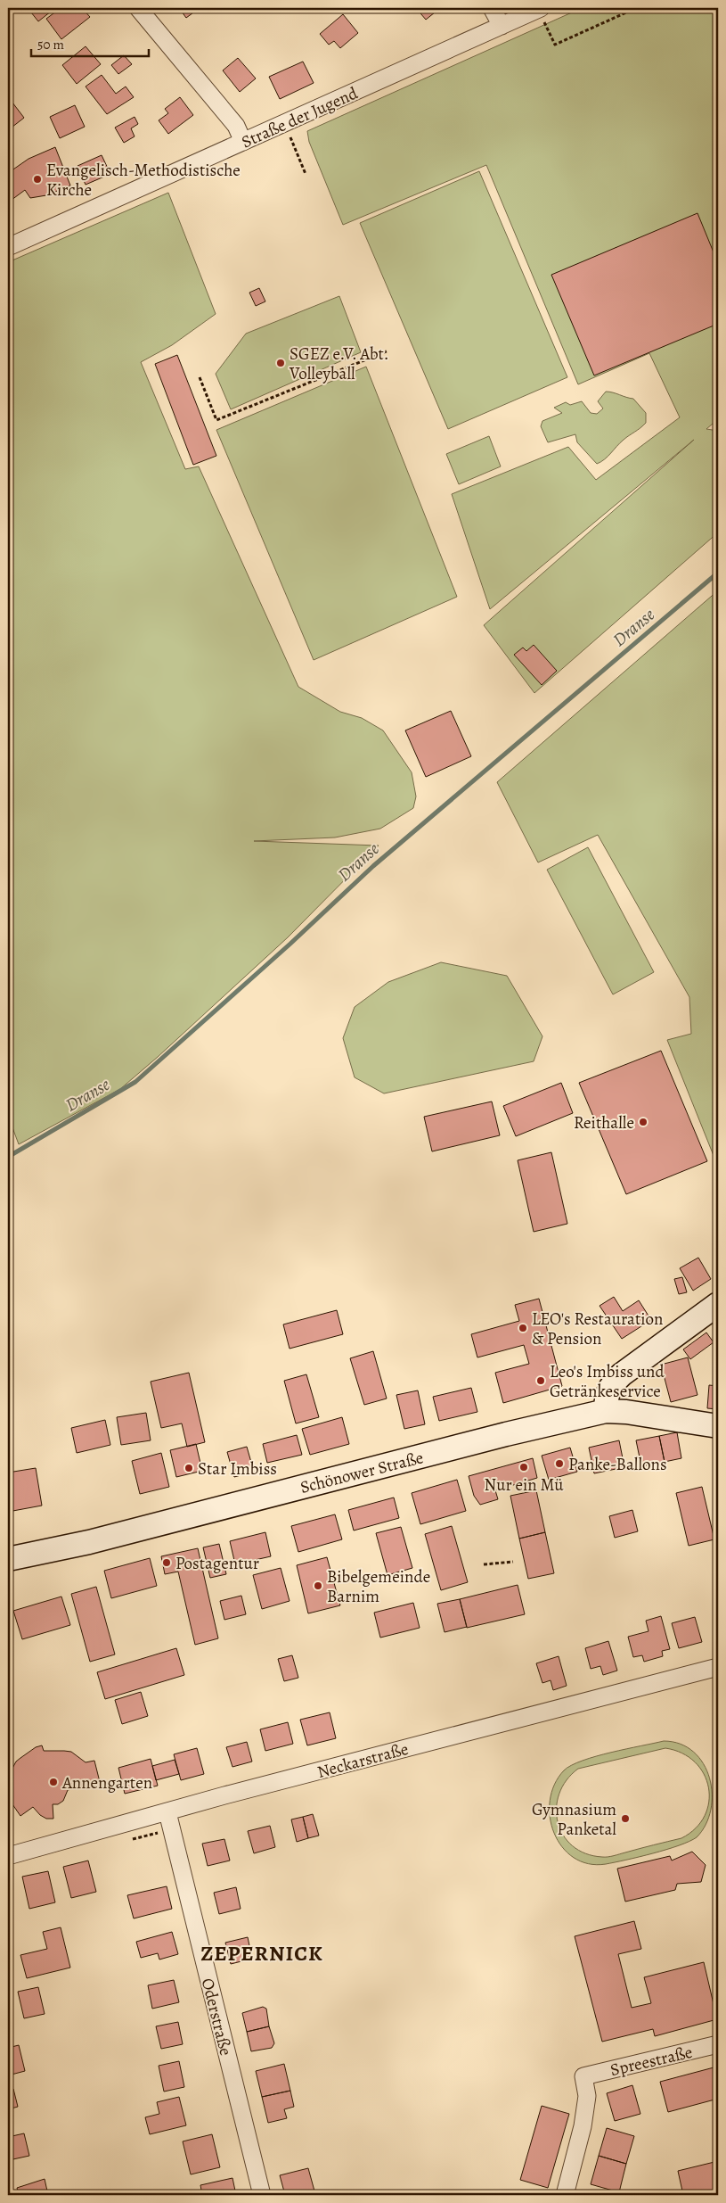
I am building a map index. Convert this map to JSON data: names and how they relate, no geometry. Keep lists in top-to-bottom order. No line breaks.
{"streets":{"street":["Straße der Jugend","Schönower Straße","Neckarstraße","Oderstraße","Spreestraße"]},"crossings":[["Neckarstraße","Oderstraße"]],"districts":["ZEPERNICK"],"water":["Dranse"],"places":["Evangelisch-Methodistische Kirche","SGEZ e.V. Abt. Volleyball","Reithalle","LEO's Restauration & Pension","Leo's Imbiss und Getränkeservice","Panke-Ballons","Nur ein Mü","Star Imbiss","Postagentur","Bibelgemeinde Barnim","Annengarten","Gymnasium Panketal"],"scale_bar":"50 m"}
